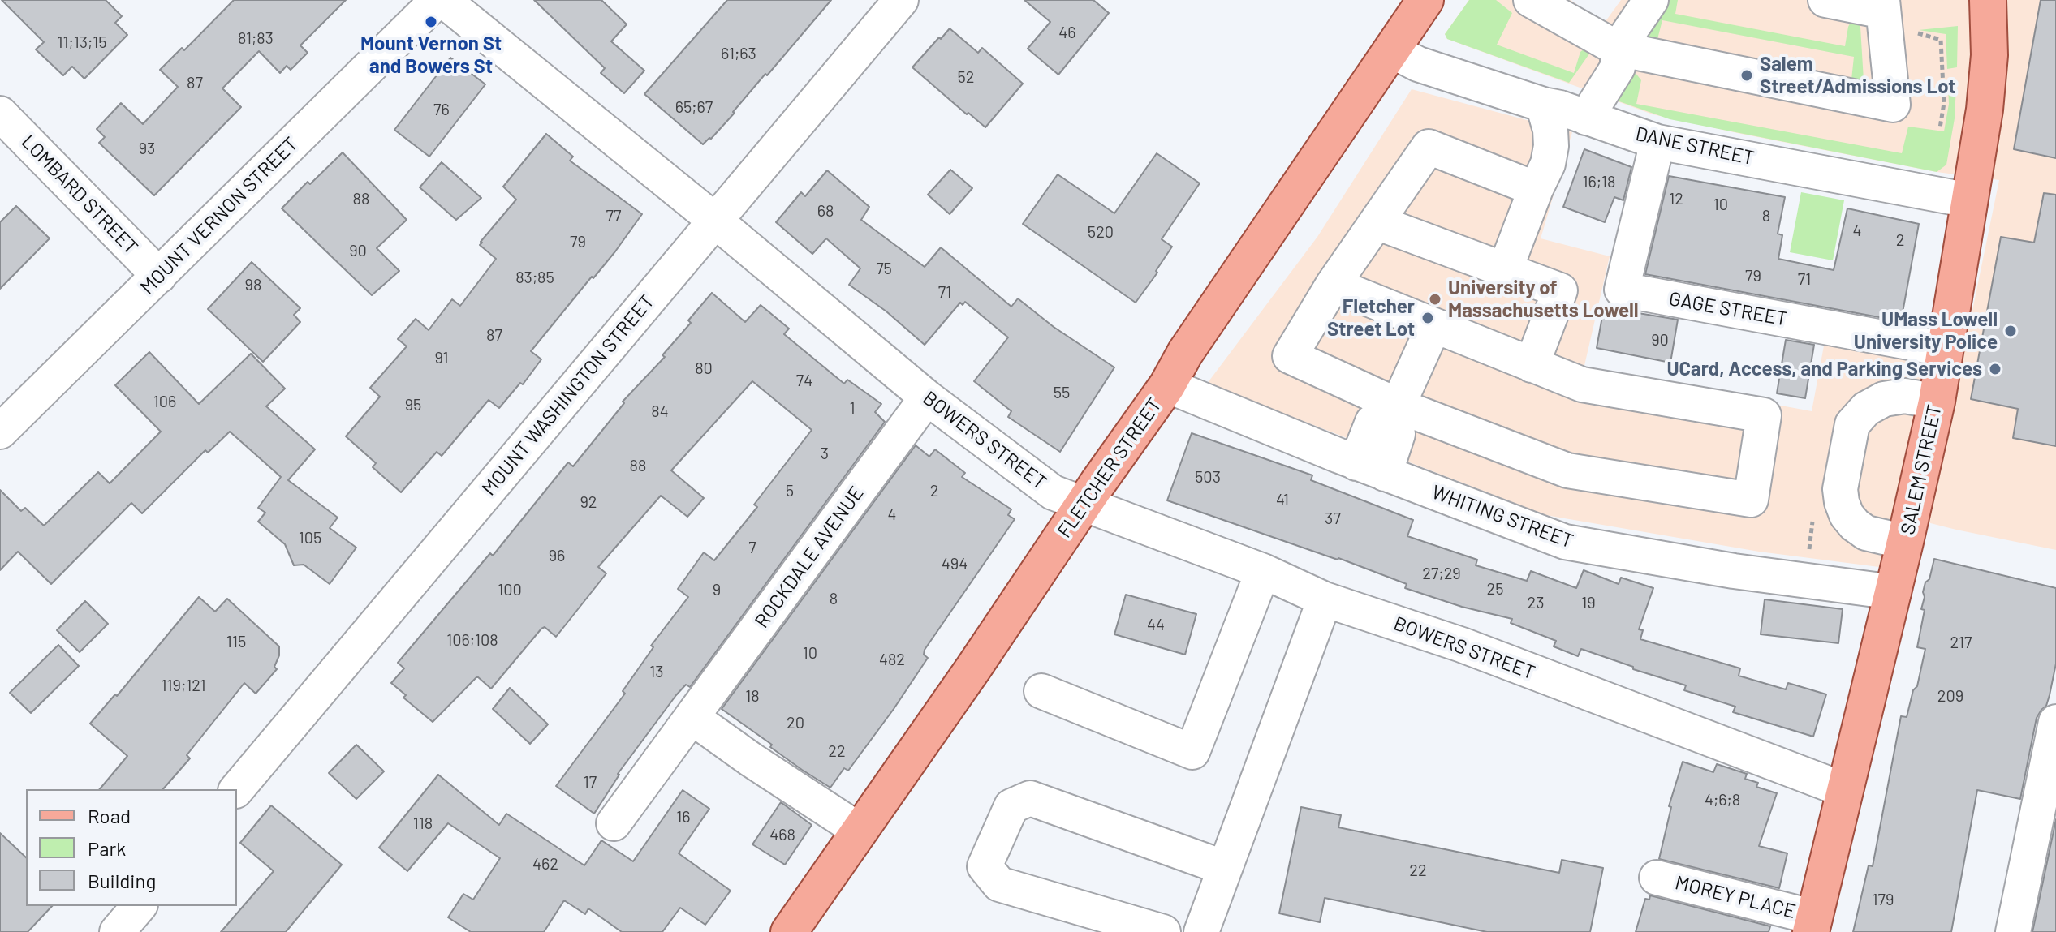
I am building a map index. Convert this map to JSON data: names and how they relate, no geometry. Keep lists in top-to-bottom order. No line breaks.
{"streets":{"main road":["FLETCHER STREET","SALEM STREET"],"street":["DANE STREET","LOMBARD STREET","MOUNT VERNON STREET","GAGE STREET","MOUNT WASHINGTON STREET","BOWERS STREET","WHITING STREET","ROCKDALE AVENUE","MOREY PLACE"]},"crossings":[["DANE STREET","GAGE STREET"],["DANE STREET","FLETCHER STREET"],["DANE STREET","SALEM STREET"],["LOMBARD STREET","MOUNT VERNON STREET"],["GAGE STREET","SALEM STREET"],["MOUNT WASHINGTON STREET","BOWERS STREET"],["BOWERS STREET","FLETCHER STREET"],["BOWERS STREET","SALEM STREET"],["BOWERS STREET","ROCKDALE AVENUE"],["FLETCHER STREET","WHITING STREET"],["SALEM STREET","WHITING STREET"],["SALEM STREET","MOREY PLACE"]],"places":["Mount Vernon St and Bowers St","Salem Street/Admissions Lot","University of Massachusetts Lowell","Fletcher Street Lot","UMass Lowell University Police","UCard, Access, and Parking Services"],"house_numbers":["46","81;83","11;13;15","61;63","52","87","65;67","76","93","16;18","88","12","10","68","77","8","4","520","2","79","90","75","79","83;85","71","98","71","87","90","91","80","74","55","106","95","1","84","3","88","503","5","2","41","92","4","37","105","7","96","494","27;29","25","100","9","8","23","19","44","106;108","115","217","10","482","13","119;121","18","209","20","22","17","4;6;8","16","118","468","462","22","179"],"legend":["Road","Park","Building"]}
